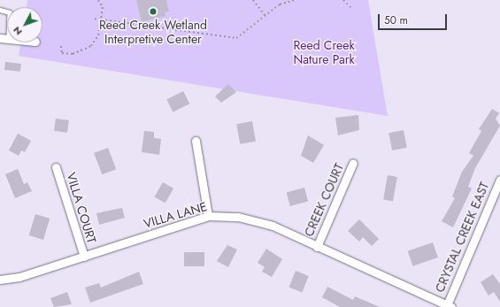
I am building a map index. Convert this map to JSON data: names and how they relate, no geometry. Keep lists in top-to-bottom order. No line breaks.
{"streets":{"street":["CREEK COURT","VILLA COURT","VILLA LANE","CRYSTAL CREEK EAST"]},"crossings":[["CREEK COURT","VILLA LANE"],["VILLA COURT","VILLA LANE"],["VILLA LANE","CRYSTAL CREEK EAST"]],"parks":["Reed Creek Nature Park"],"places":["Reed Creek Wetland Interpretive Center"],"scale_bar":"50 m","north":"bottom left"}
